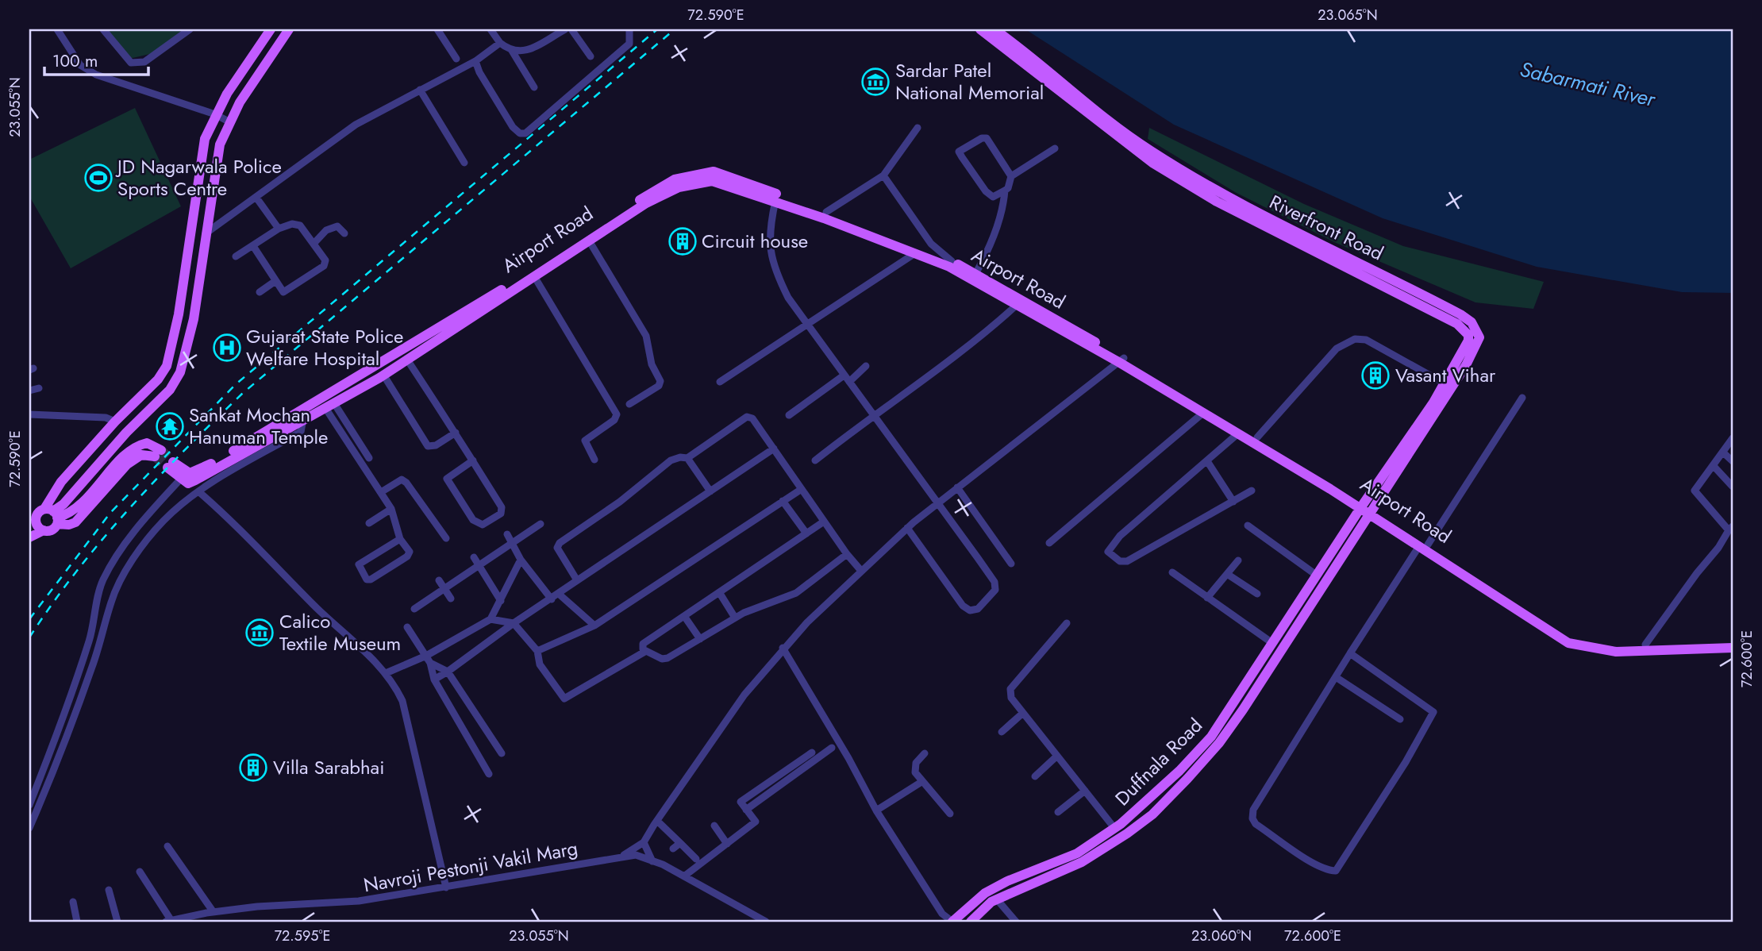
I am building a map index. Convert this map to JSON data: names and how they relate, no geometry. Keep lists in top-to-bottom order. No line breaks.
{"streets":{"main road":["Riverfront Road","Airport Road","Duffnala Road"],"street":["Navroji Pestonji Vakil Marg"]},"crossings":[["Riverfront Road","Airport Road"],["Riverfront Road","Duffnala Road"],["Airport Road","Duffnala Road"]],"water":["Sabarmati River"],"places":{"museum":["Sardar Patel National Memorial","Calico Textile Museum"],"sports":["JD Nagarwala Police Sports Centre"],"building":["Circuit house","Vasant Vihar","Villa Sarabhai"],"hospital":["Gujarat State Police Welfare Hospital"],"temple":["Sankat Mochan Hanuman Temple"]},"scale_bar":"100 m","coordinates":["72.590°E","23.065°N","23.055°N","72.600°E","72.595°E","23.060°N"]}
